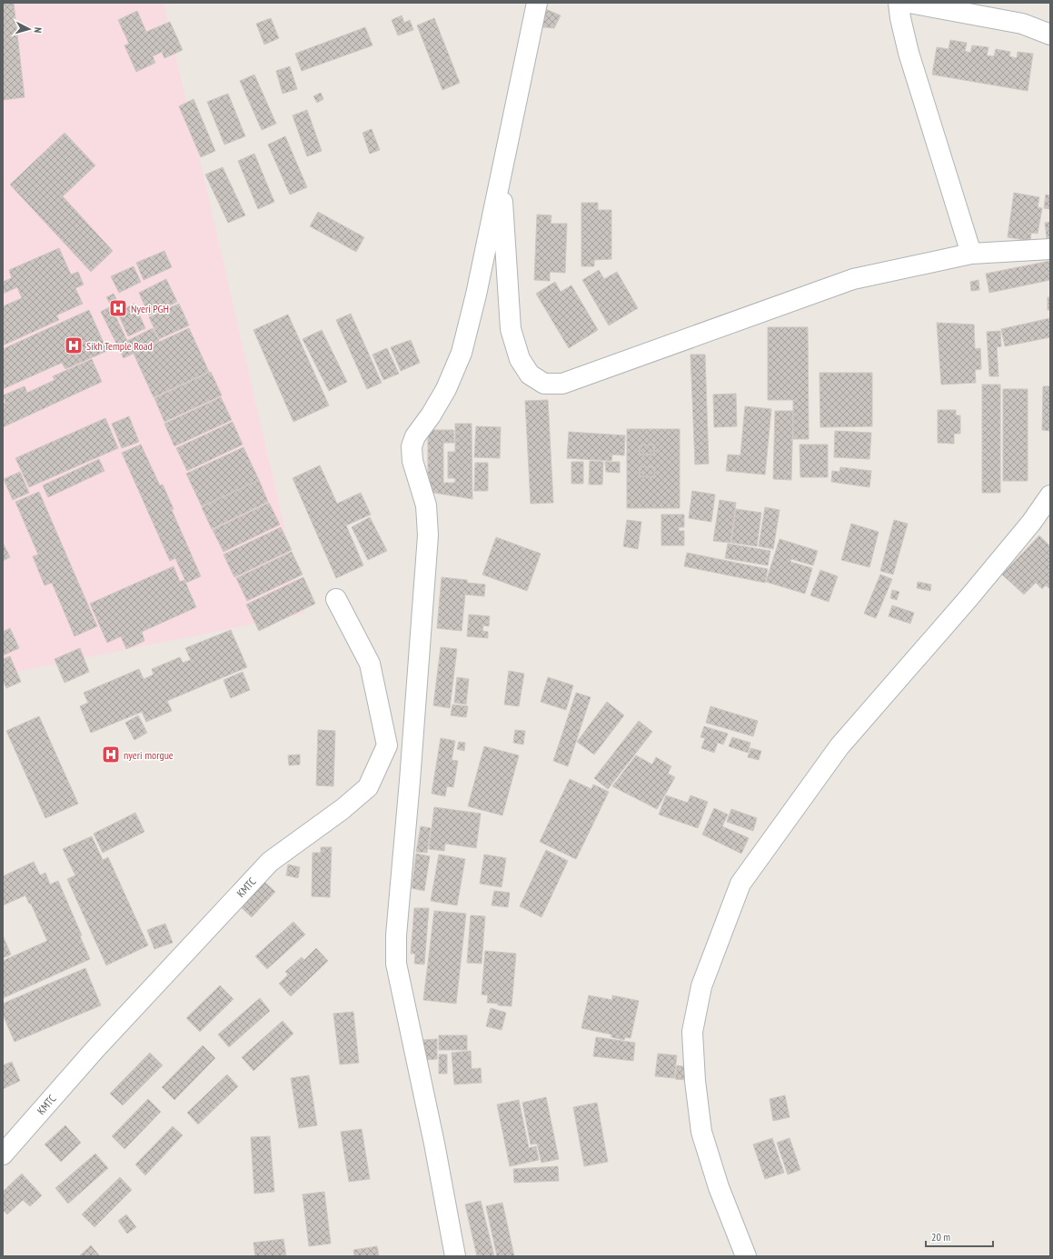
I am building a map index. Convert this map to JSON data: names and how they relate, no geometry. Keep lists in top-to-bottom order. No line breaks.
{"streets":{"street":["KMTC"]},"places":{"hospital":["Nyeri PGH","Sikh Temple Road","nyeri morgue"]},"scale_bar":"20 m","north":"right"}
